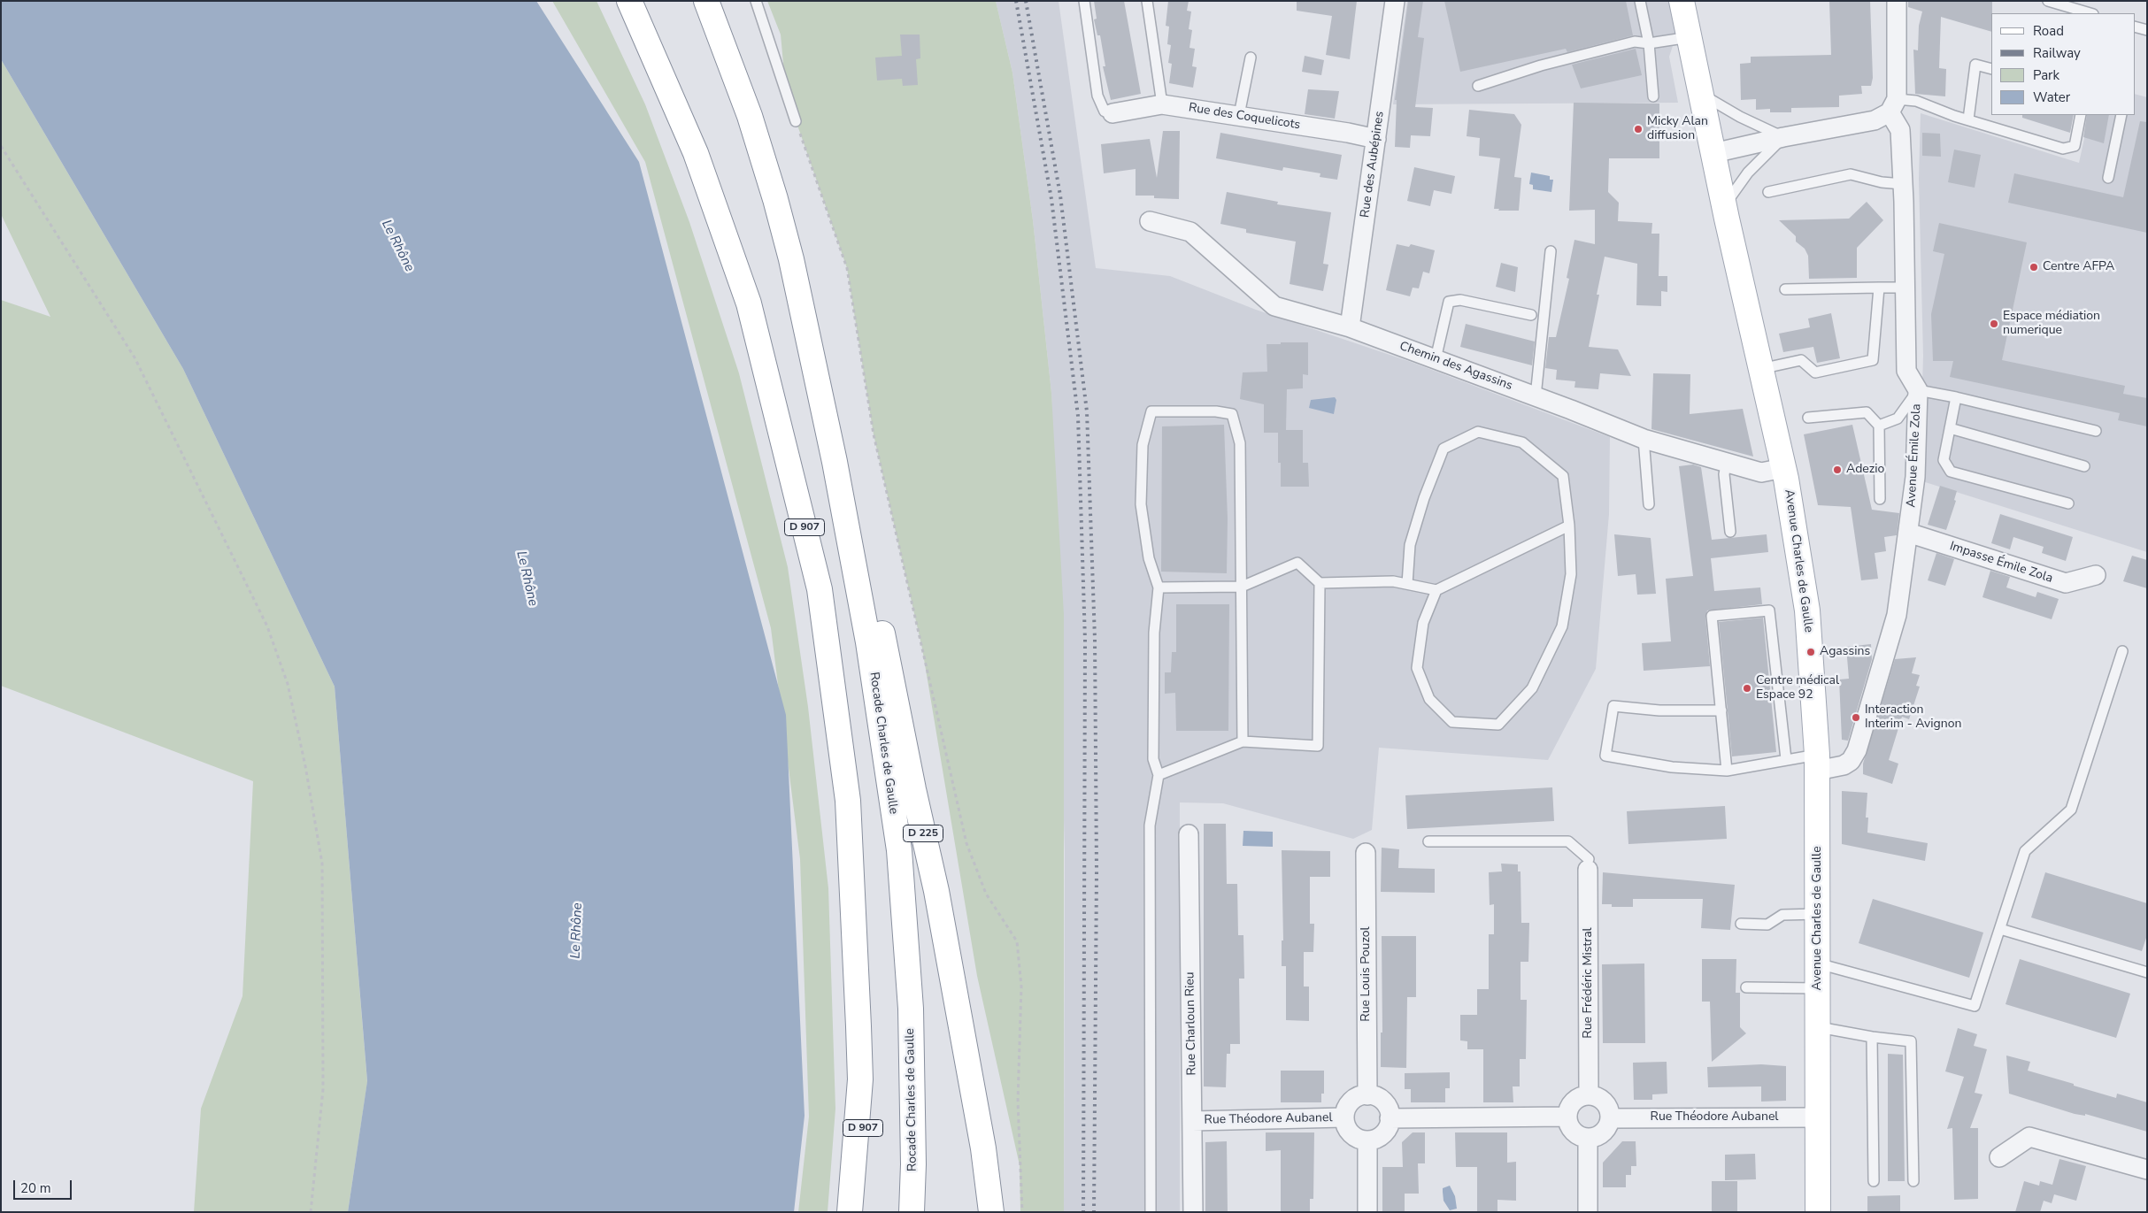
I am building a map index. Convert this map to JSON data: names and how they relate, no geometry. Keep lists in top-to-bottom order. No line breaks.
{"streets":{"main road":["D 907","Avenue Charles de Gaulle","Rocade Charles de Gaulle","D 225"],"street":["Rue des Coquelicots","Rue des Aubépines","Chemin des Agassins","Avenue Émile Zola","Impasse Émile Zola","Rue Louis Pouzol","Rue Frédéric Mistral","Rue Charloun Rieu","Rue Théodore Aubanel"]},"crossings":[["Rue des Coquelicots","Rue des Aubépines"],["Rue des Aubépines","Chemin des Agassins"],["Chemin des Agassins","Avenue Charles de Gaulle"],["Avenue Émile Zola","Avenue Charles de Gaulle"],["Avenue Émile Zola","Impasse Émile Zola"],["Avenue Charles de Gaulle","Rue Théodore Aubanel"],["Rocade Charles de Gaulle","D 225"],["Rue Louis Pouzol","Rue Théodore Aubanel"],["Rue Frédéric Mistral","Rue Théodore Aubanel"],["Rue Charloun Rieu","Rue Théodore Aubanel"]],"water":["Le Rhône"],"places":["Micky Alan diffusion","Centre AFPA","Espace médiation numerique","Adezio","Agassins","Centre médical Espace 92","Interaction Interim - Avignon"],"legend":["Road","Railway","Park","Water"],"scale_bar":"20 m"}
